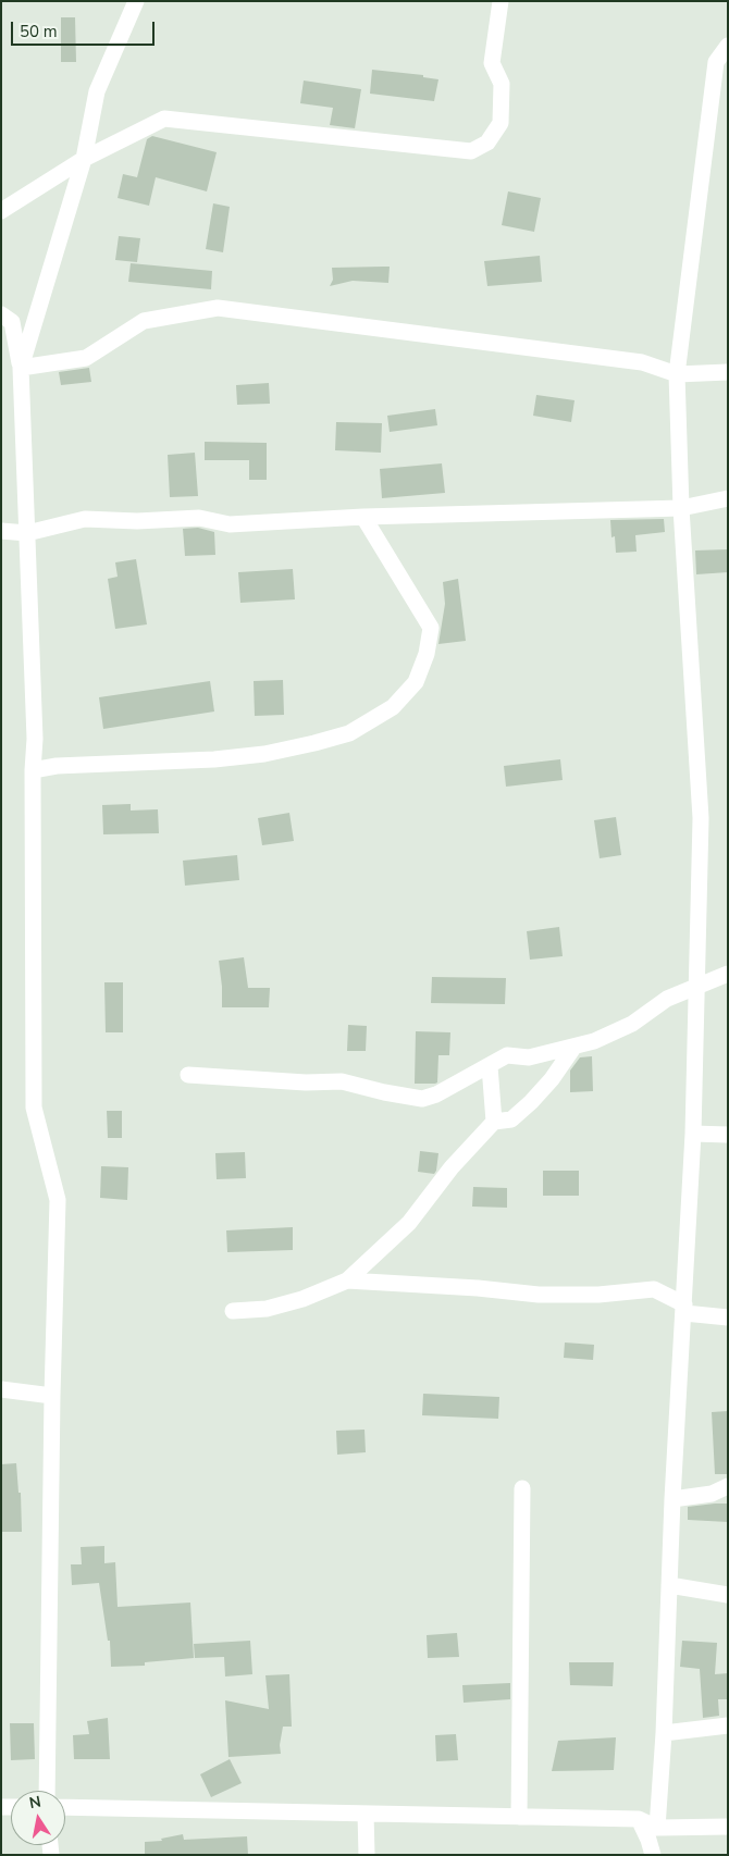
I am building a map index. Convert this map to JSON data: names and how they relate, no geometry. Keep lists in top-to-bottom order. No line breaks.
{"scale_bar":"50 m","north":"top"}
